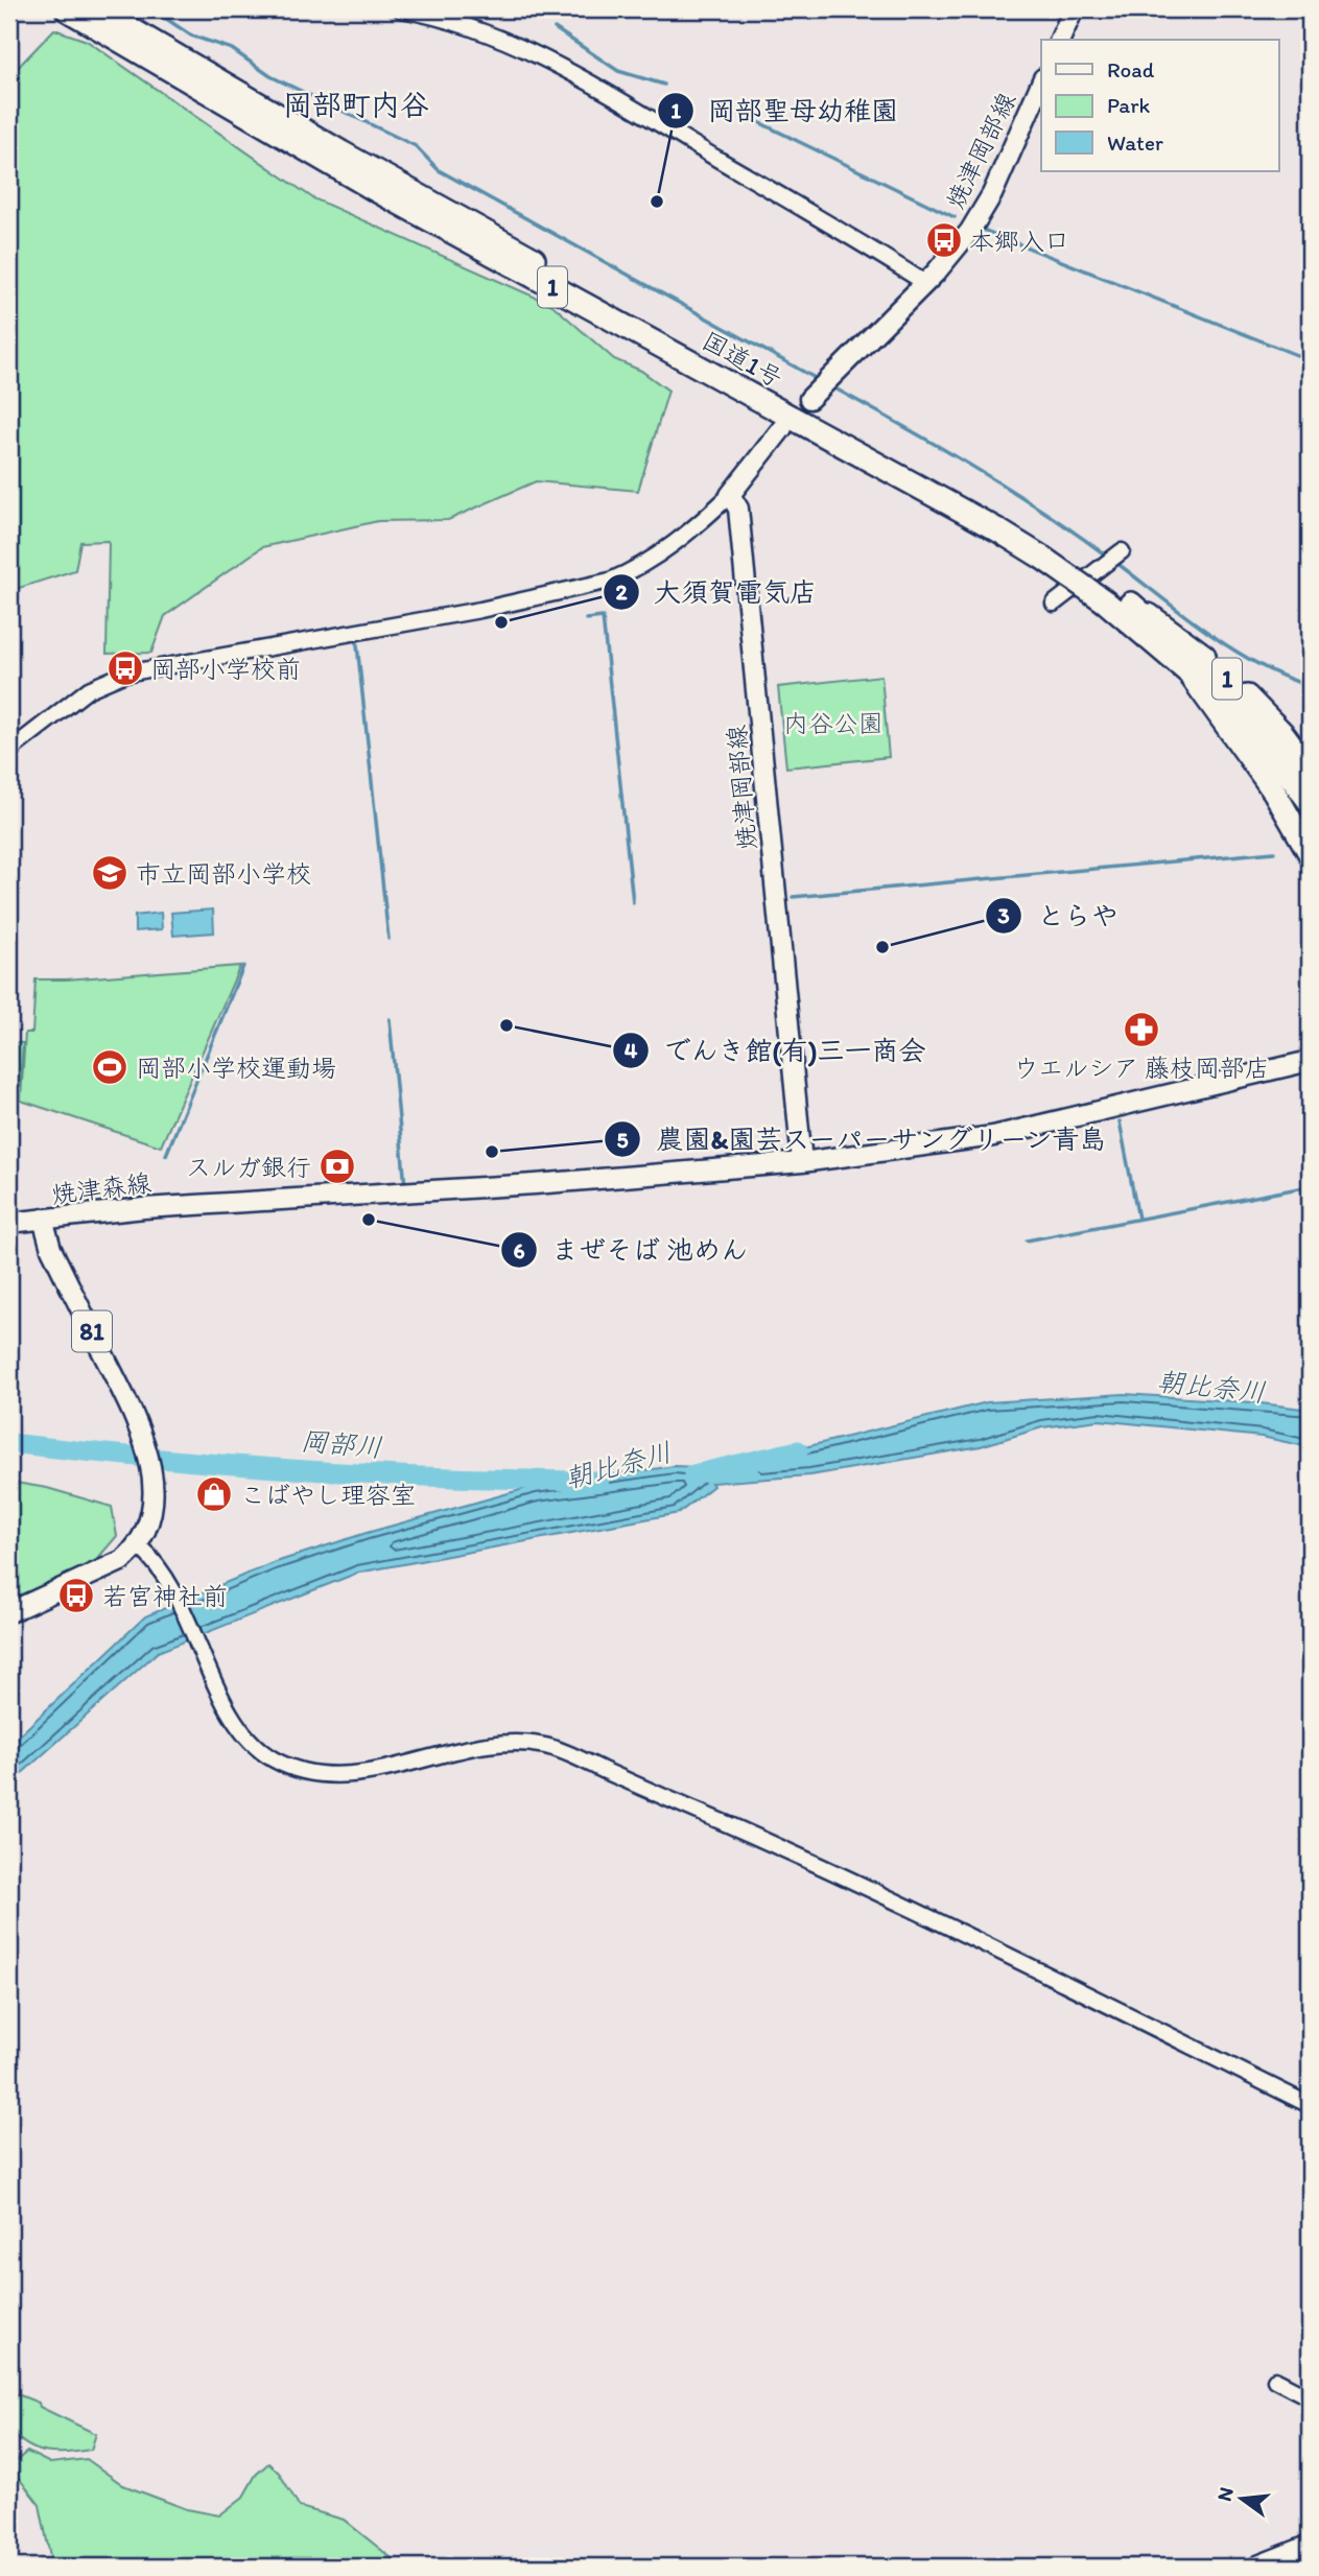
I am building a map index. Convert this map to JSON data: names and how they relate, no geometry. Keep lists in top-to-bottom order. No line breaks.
{"streets":{"highway":["1","国道1号"],"main road":["焼津岡部線","焼津森線","81"]},"crossings":[["焼津岡部線","焼津森線"],["1","国道1号"]],"districts":["岡部町内谷"],"water":["朝比奈川","岡部川"],"parks":["内谷公園"],"places":{"other":["岡部聖母幼稚園","大須賀電気店","とらや","でんき館(有)三一商会","農園&園芸スーパーサングリーン青島","まぜそば 池めん"],"bus stop":["本郷入口","岡部小学校前","若宮神社前"],"school or university":["市立岡部小学校"],"pharmacy":["ウエルシア 藤枝岡部店"],"sports":["岡部小学校運動場"],"bank":["スルガ銀行"],"shop":["こばやし理容室"]},"legend":["Road","Park","Water"],"north":"left"}
